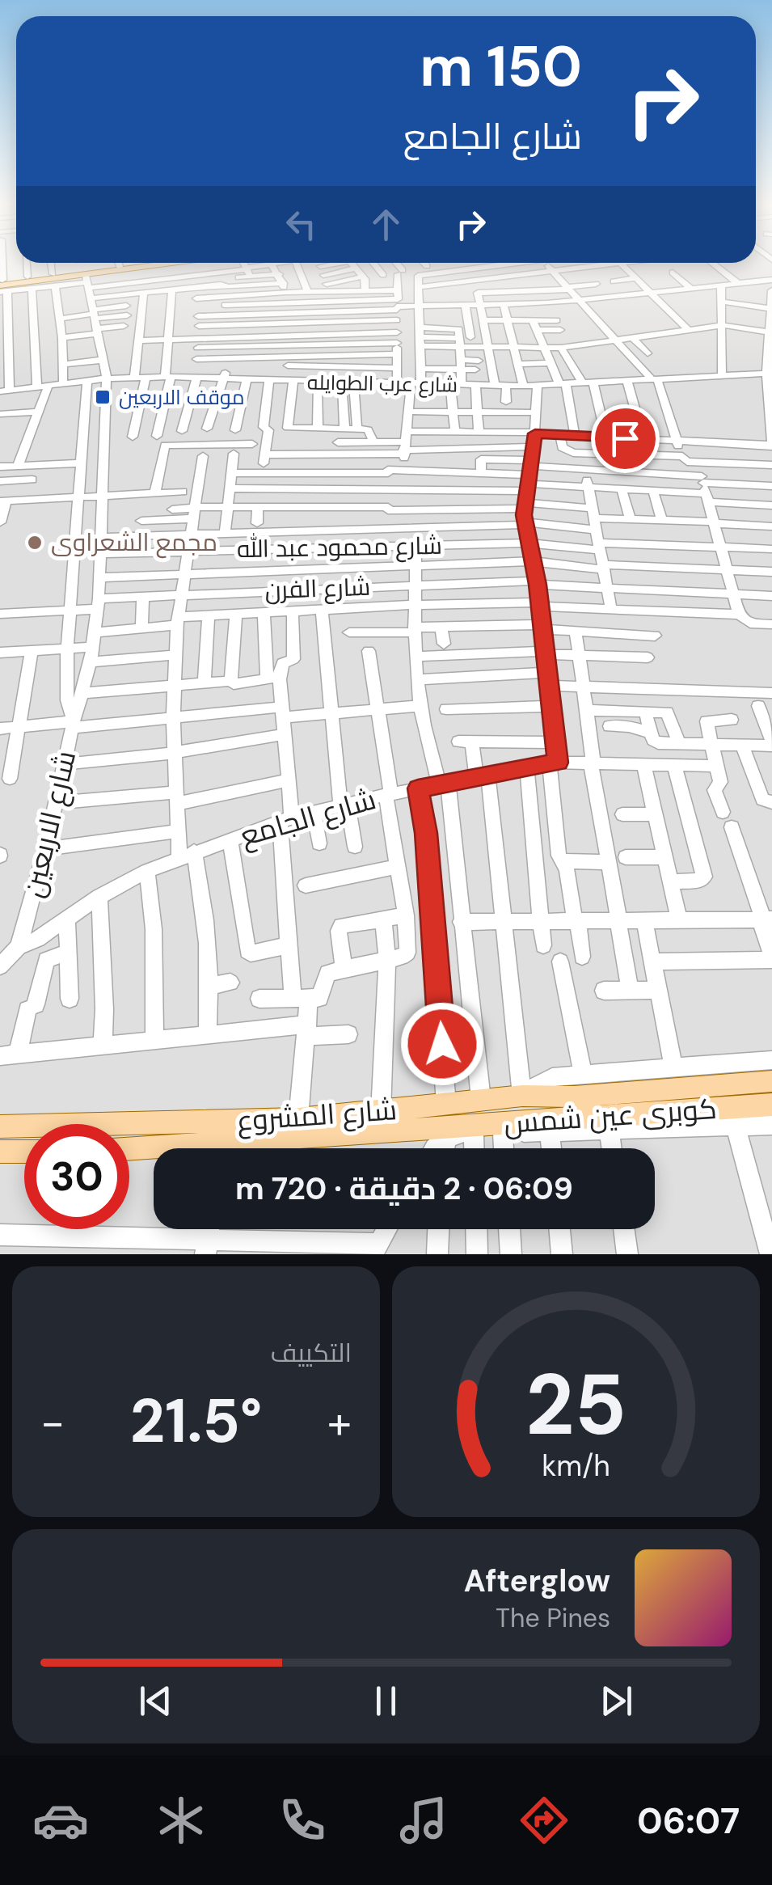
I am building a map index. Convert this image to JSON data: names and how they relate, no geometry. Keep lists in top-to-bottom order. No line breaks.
{"streets":{"main road":["شارع المشروع","كوبرى عين شمس"],"street":["شارع عرب الطوايله","شارع محمود عبد الله","شارع الفرن","شارع الجامع","شارع الاربعين"]},"crossings":[["شارع عرب الطوايله","شارع الاربعين"],["شارع محمود عبد الله","شارع الاربعين"],["شارع الفرن","شارع الاربعين"],["شارع الجامع","شارع الاربعين"],["شارع المشروع","كوبرى عين شمس"]],"places":{"transit":["موقف الاربعين"],"other":["مجمع الشعراوى"]},"page":{"turn":["150 m","شارع الجامع"],"limit":"30","trip":"06:09 · 2 دقيقة · 720 m","tile":"التكييف","heat":["−","21.5°","+"],"song":["Afterglow","The Pines"],"tabs":"06:07","gauge":["25","km/h"]}}
